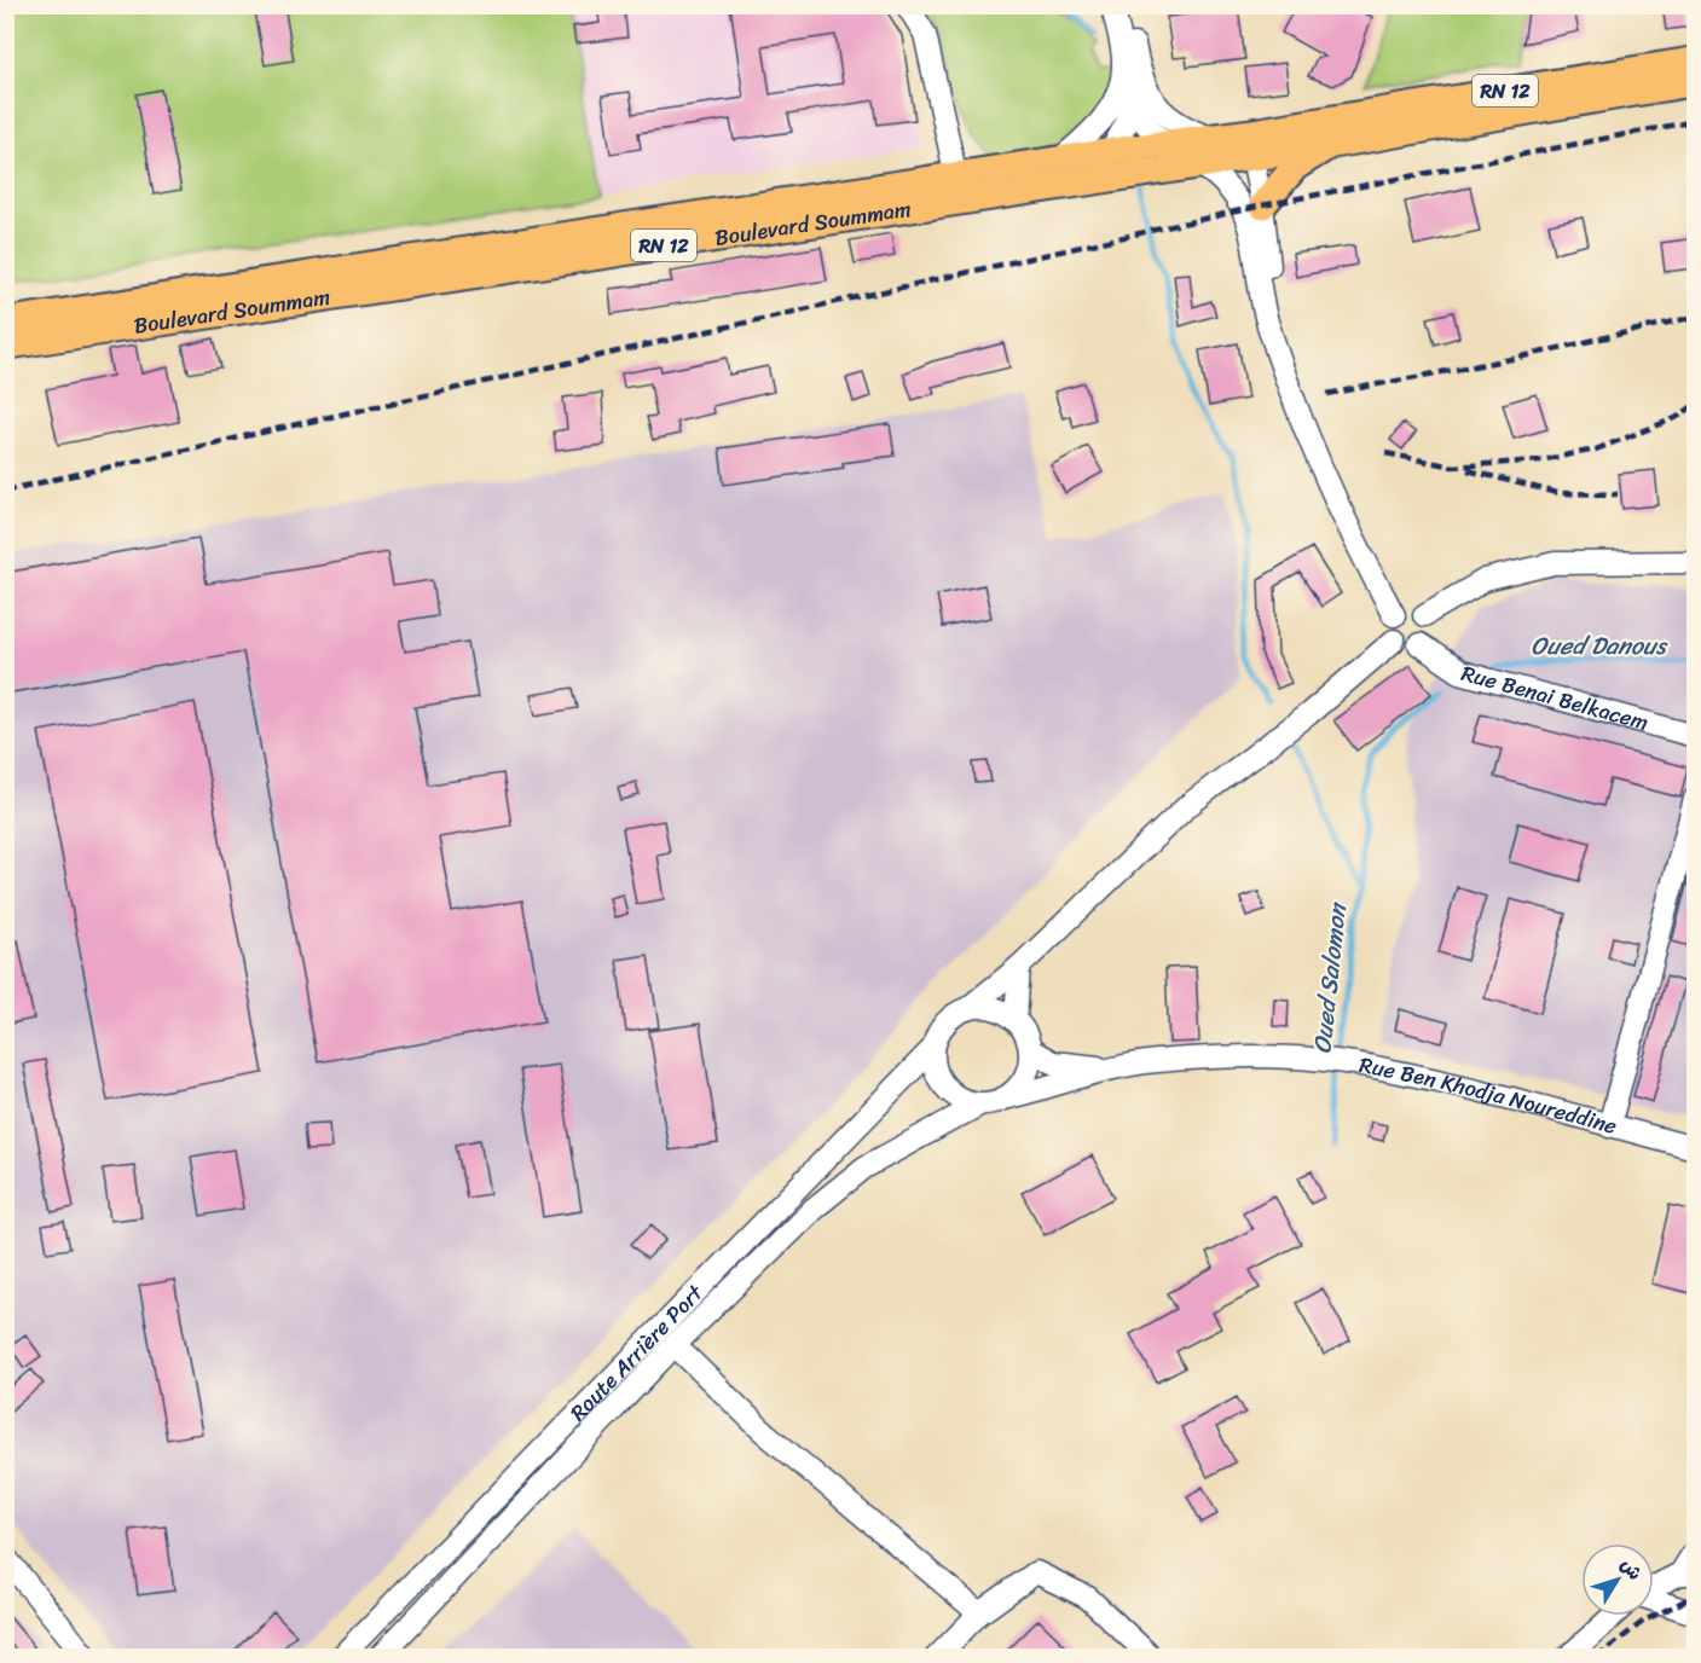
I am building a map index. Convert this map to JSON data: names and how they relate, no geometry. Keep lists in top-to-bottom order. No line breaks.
{"streets":{"main road":["RN 12","Boulevard Soummam"],"street":["Rue Benai Belkacem","Rue Ben Khodja Noureddine","Route Arrière Port"]},"crossings":[["RN 12","Boulevard Soummam"],["Rue Ben Khodja Noureddine","Route Arrière Port"]],"water":["Oued Danous","Oued Salomon"],"north":"top right"}
